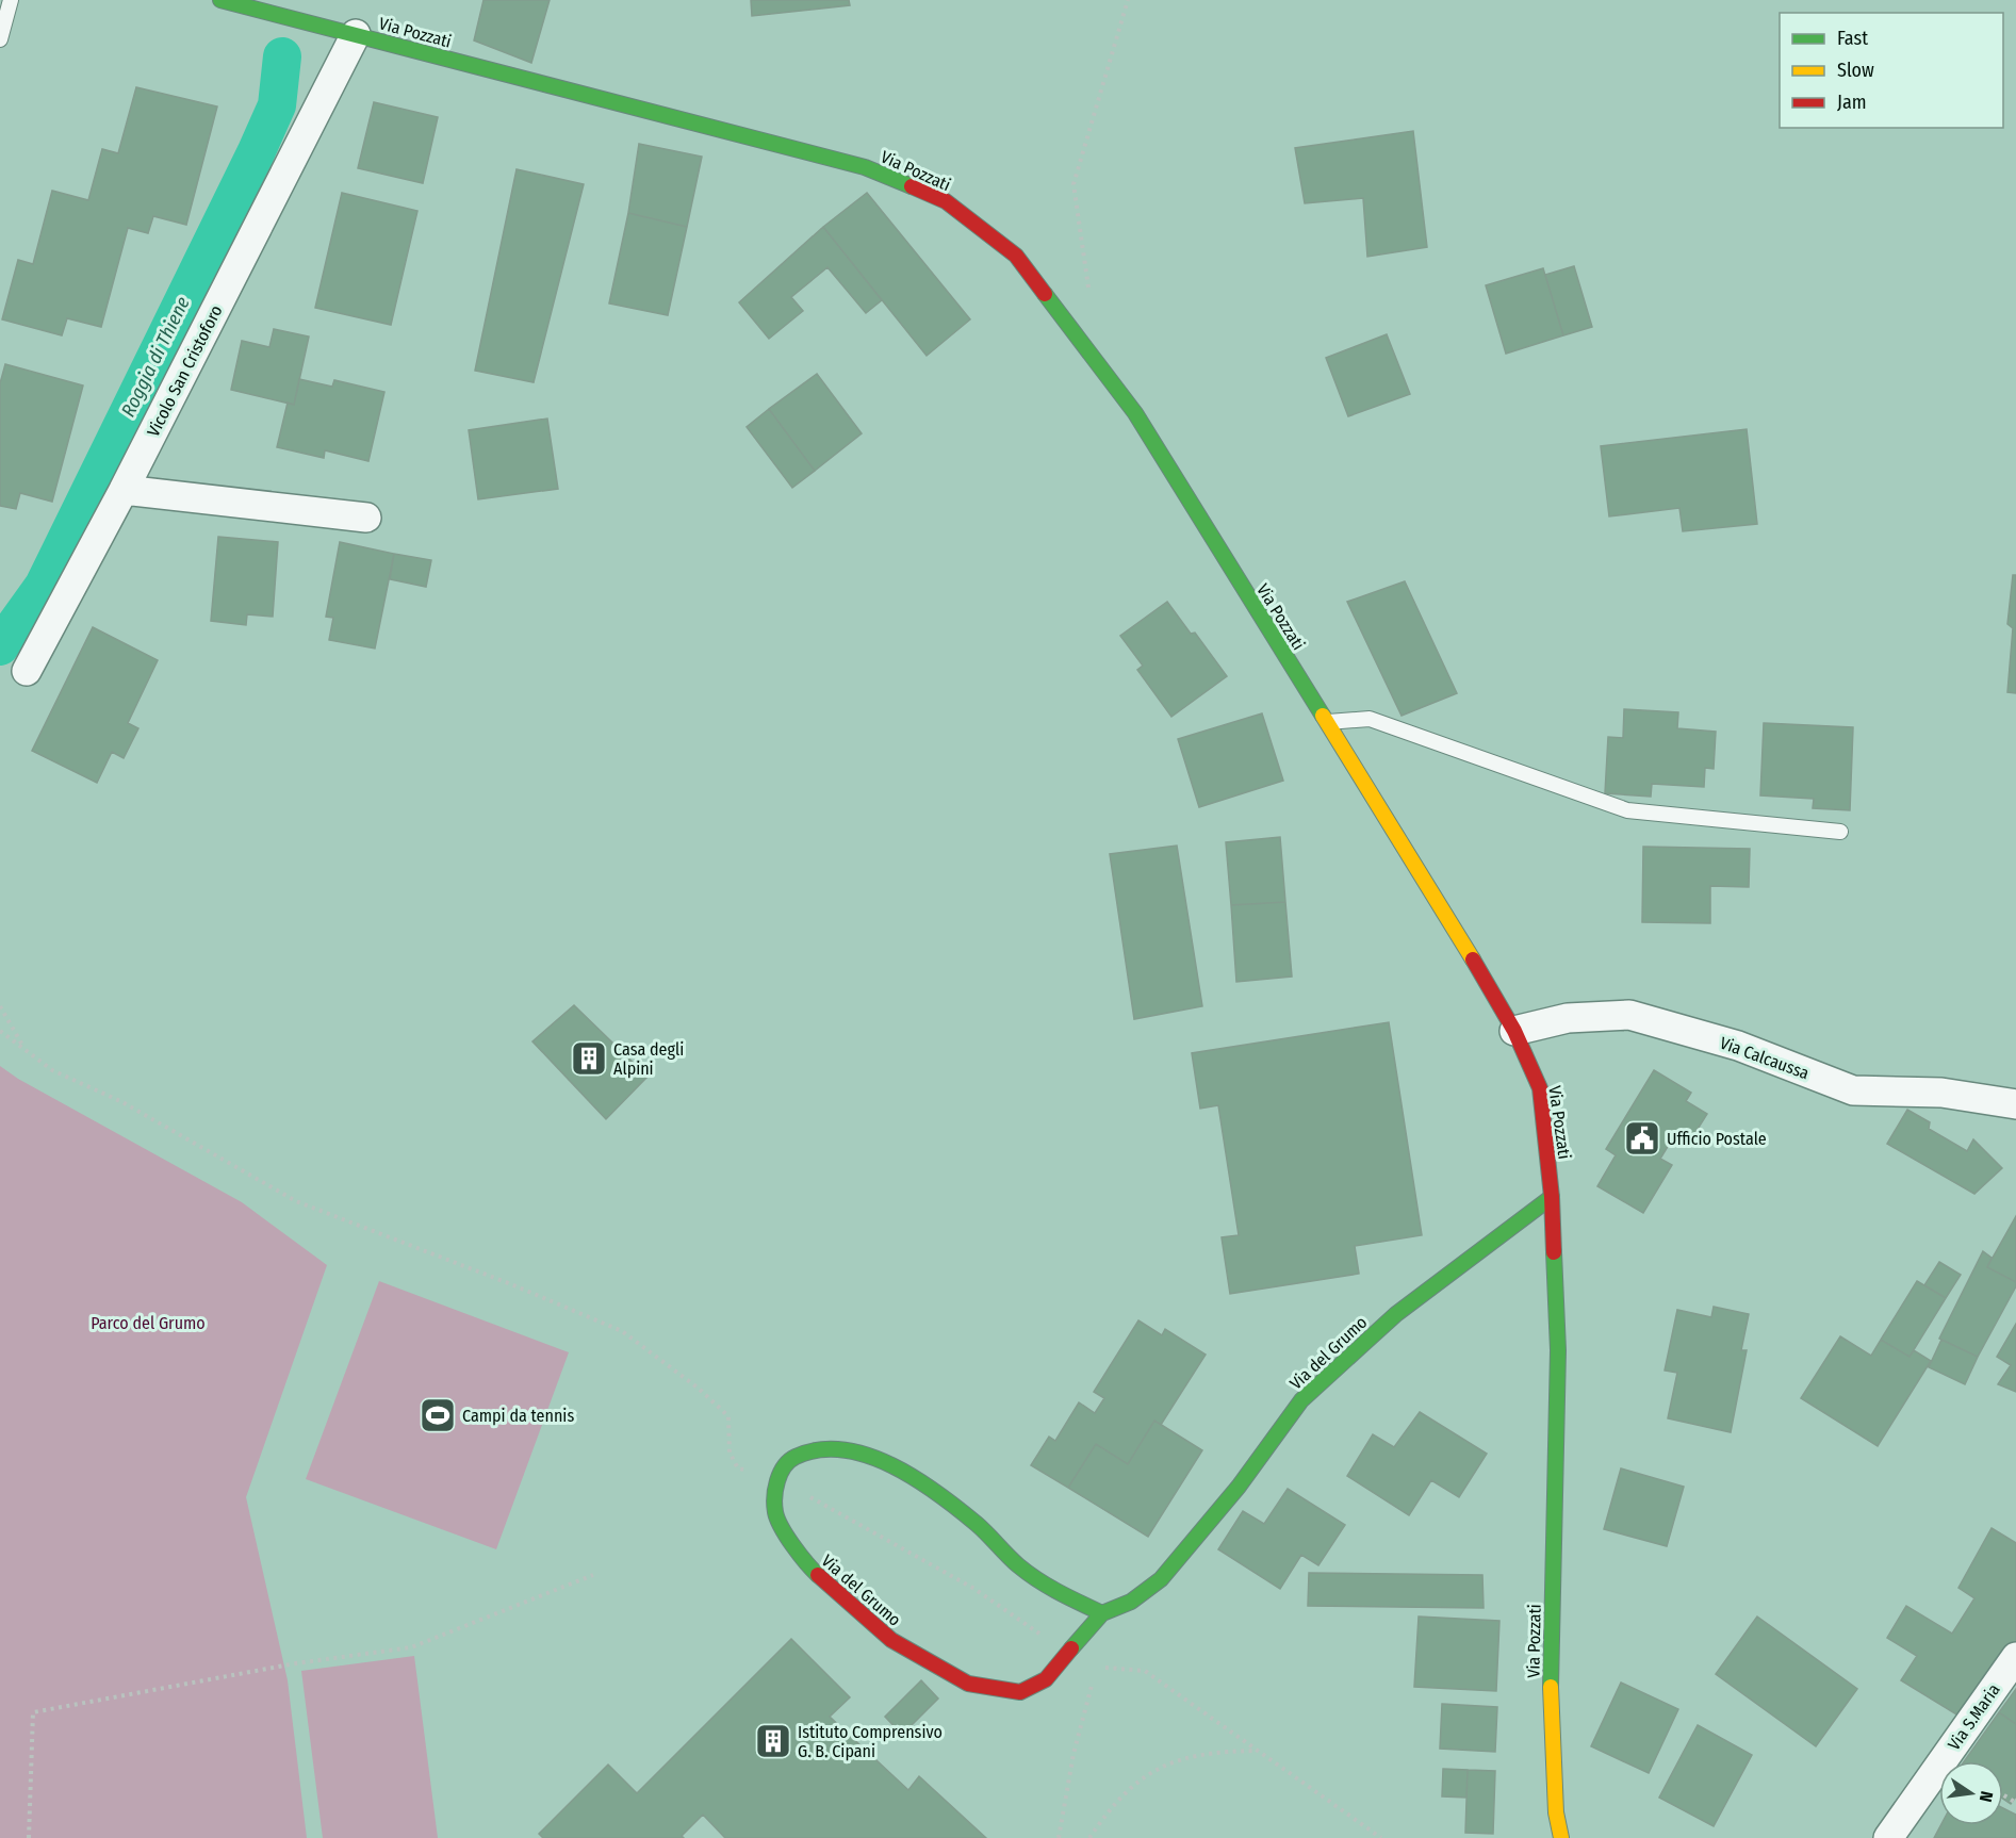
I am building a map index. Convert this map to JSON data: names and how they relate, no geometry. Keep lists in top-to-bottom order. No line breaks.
{"streets":{"street":["Via Pozzati","Vicolo San Cristoforo","Via Calcaussa","Via del Grumo","Via S.Maria"]},"crossings":[["Via Pozzati","Vicolo San Cristoforo"],["Via Pozzati","Via Calcaussa"],["Via Pozzati","Via del Grumo"]],"water":["Roggia di Thiene"],"parks":["Parco del Grumo"],"places":{"building":["Casa degli Alpini","Istituto Comprensivo G. B. Cipani"],"public building":["Ufficio Postale"],"sports":["Campi da tennis"]},"legend":["Fast","Slow","Jam"],"north":"right"}
